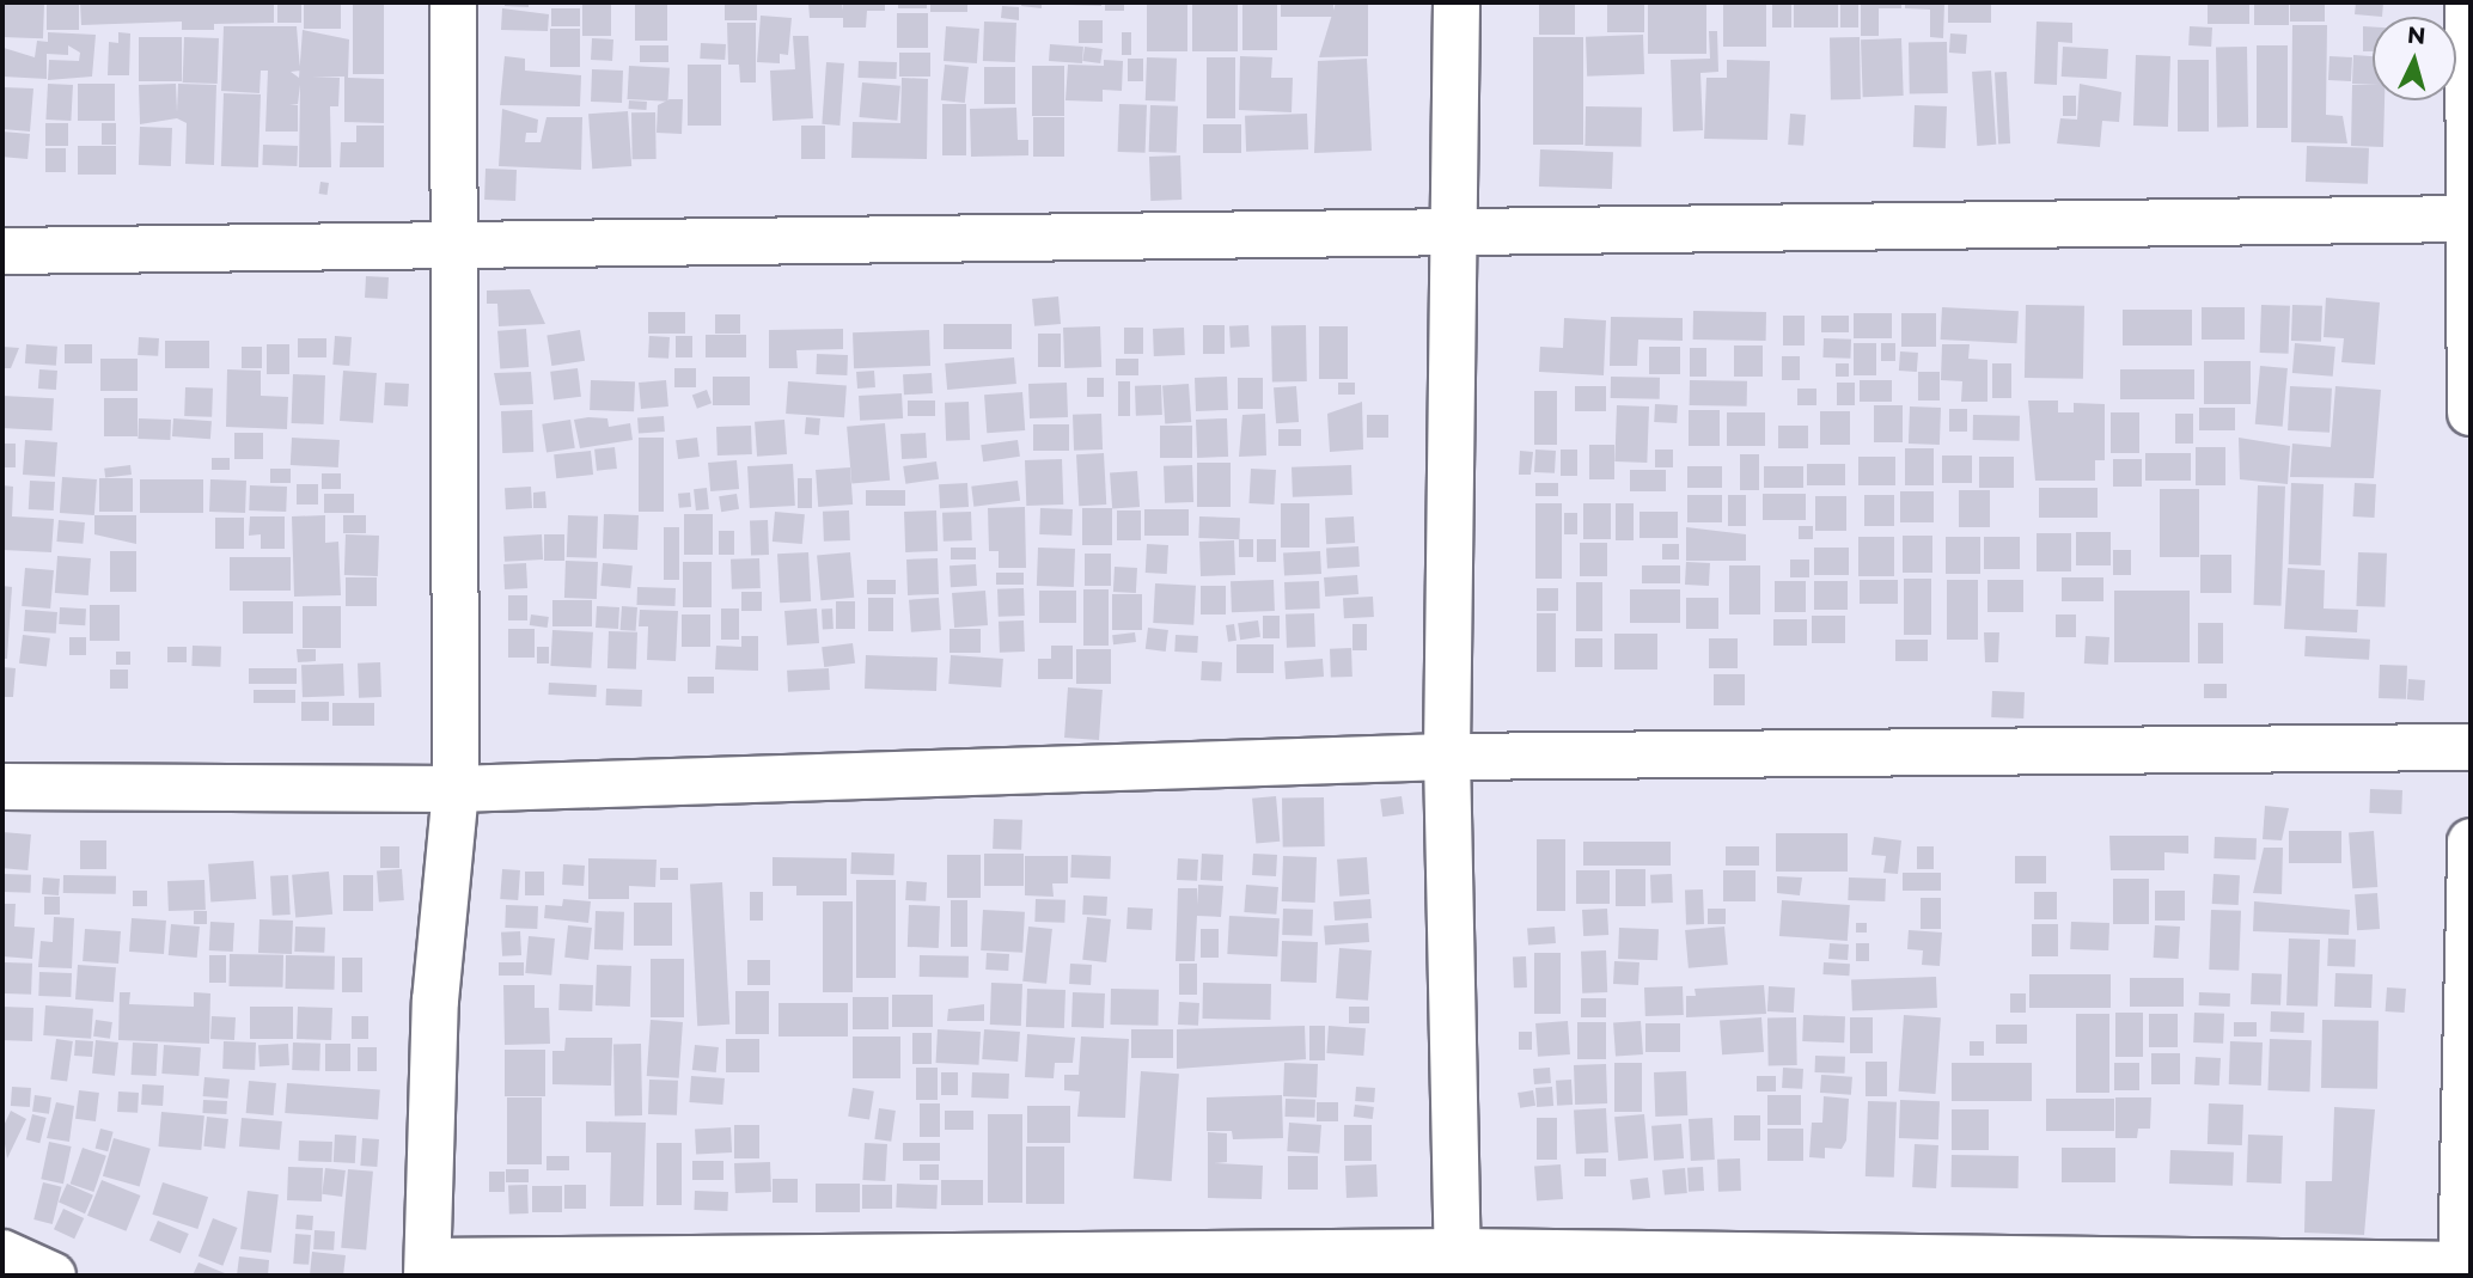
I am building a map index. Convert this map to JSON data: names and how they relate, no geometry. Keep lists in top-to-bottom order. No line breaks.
{"north":"top"}
